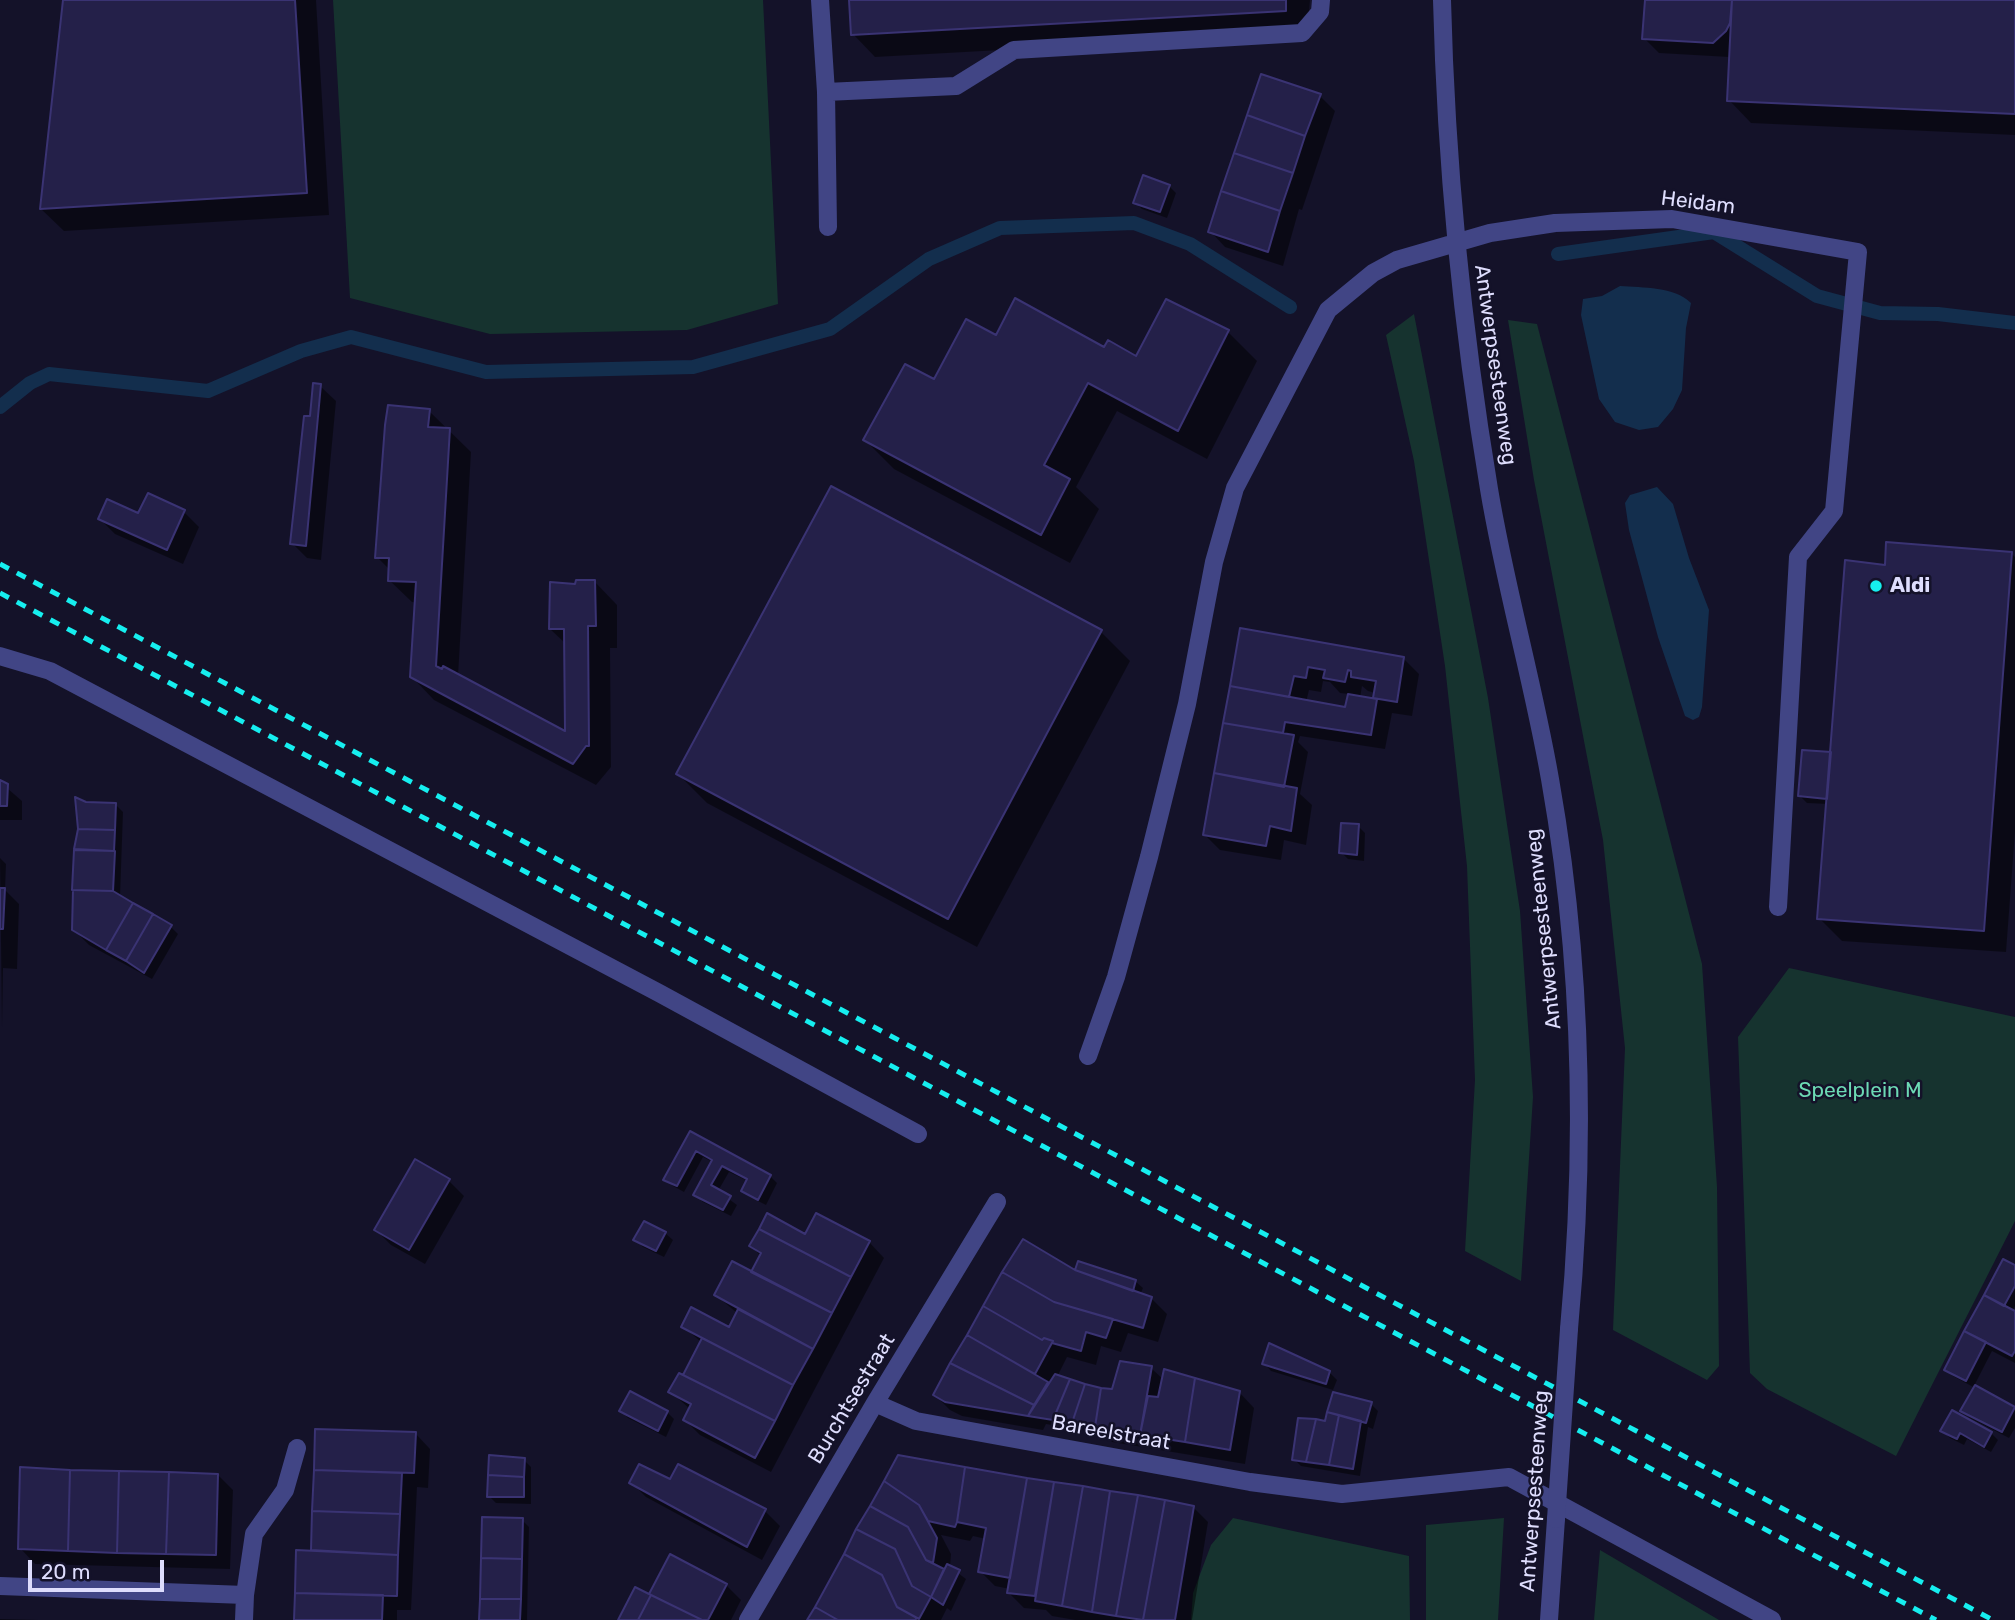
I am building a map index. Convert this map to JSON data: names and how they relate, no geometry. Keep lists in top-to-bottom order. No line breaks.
{"streets":{"street":["Heidam","Antwerpsesteenweg","Burchtsestraat","Bareelstraat"]},"crossings":[["Heidam","Antwerpsesteenweg"],["Burchtsestraat","Bareelstraat"]],"parks":["Speelplein M"],"places":["Aldi"],"scale_bar":"20 m"}
